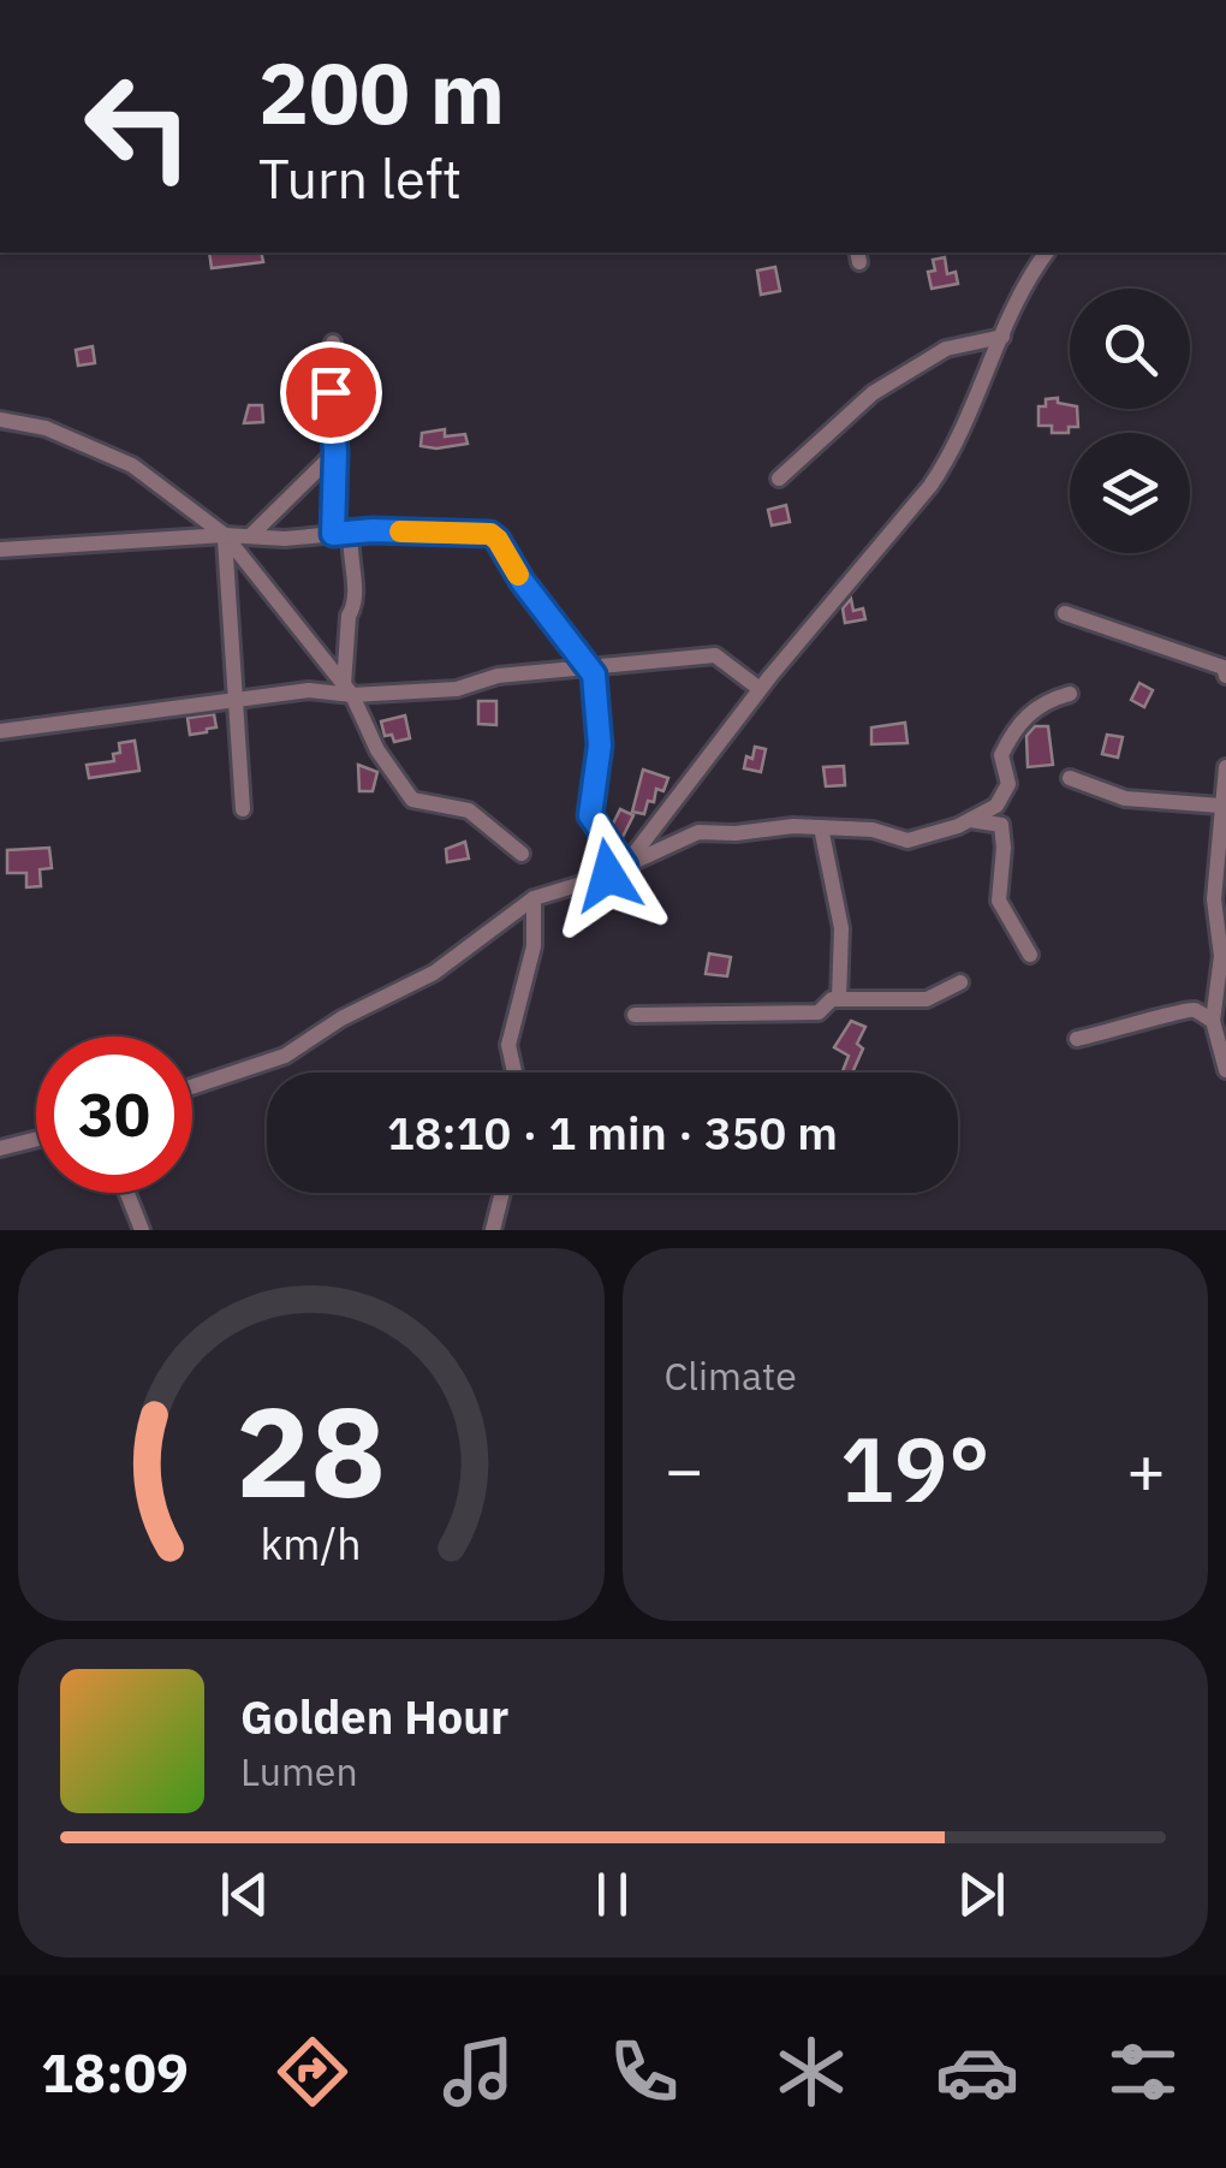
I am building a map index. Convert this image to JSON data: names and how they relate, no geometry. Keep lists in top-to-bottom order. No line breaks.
{"page":{"turn":["200 m","Turn left"],"limit":"30","trip":"18:10 · 1 min · 350 m","tile":"Climate","heat":["−","19°","+"],"song":["Golden Hour","Lumen"],"tabs":"18:09","gauge":["28","km/h"]}}
